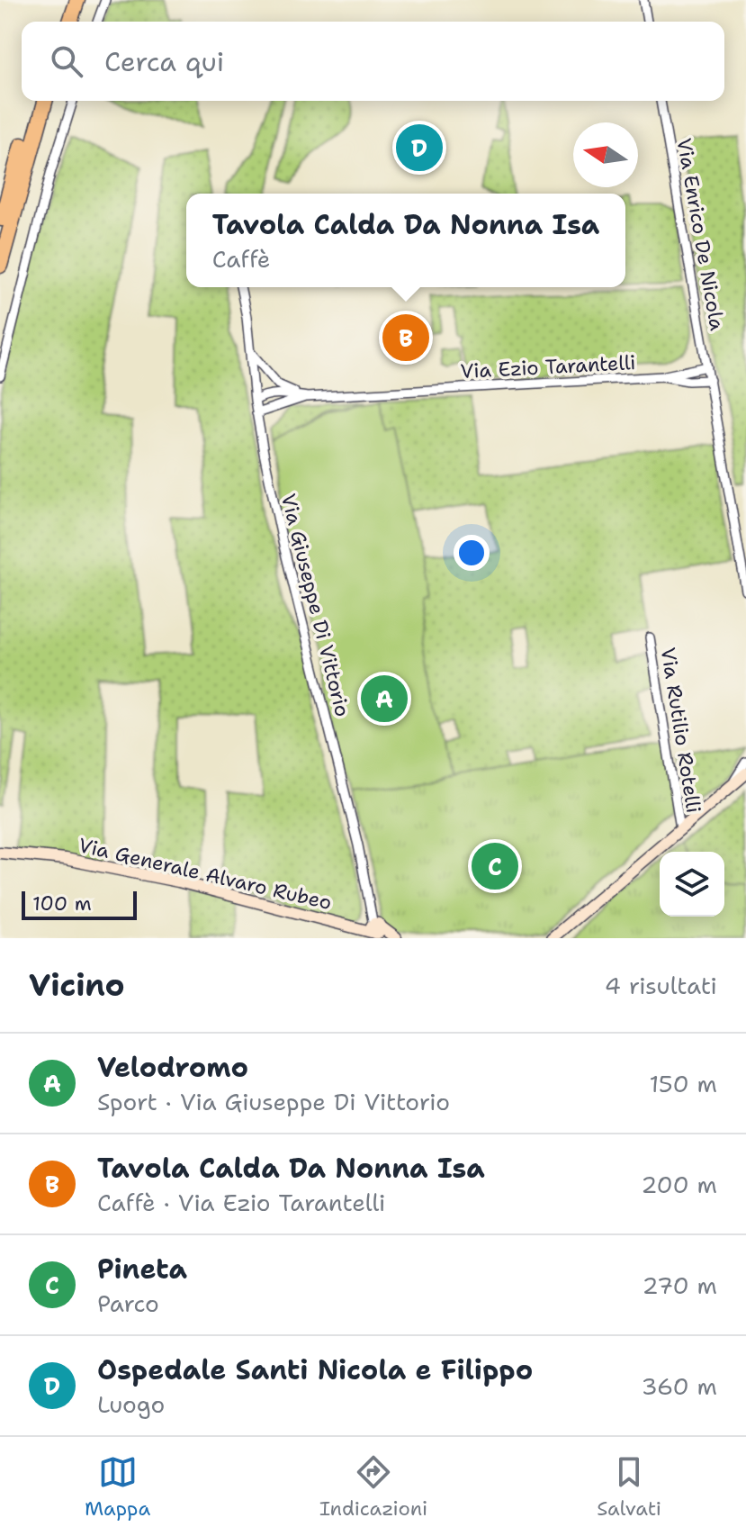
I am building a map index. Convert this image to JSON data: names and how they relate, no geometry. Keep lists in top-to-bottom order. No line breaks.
{"streets":{"street":["Via Enrico De Nicola","Via Ezio Tarantelli","Via Giuseppe Di Vittorio","Via Rutilio Rotelli","Via Generale Alvaro Rubeo"]},"crossings":[["Via Giuseppe Di Vittorio","Via Generale Alvaro Rubeo"]],"scale_bar":"100 m","north":"left","page":{"search":"Cerca qui","pins":["D","B","A","C"],"popup":["Tavola Calda Da Nonna Isa","Caffè"],"scale":"100 m","heading":["Vicino","4 risultati"],"list":[{"mark":"A","name":"Velodromo","note":"Sport · Via Giuseppe Di Vittorio","value":"150 m"},{"mark":"B","name":"Tavola Calda Da Nonna Isa","note":"Caffè · Via Ezio Tarantelli","value":"200 m"},{"mark":"C","name":"Pineta","note":"Parco","value":"270 m"},{"mark":"D","name":"Ospedale Santi Nicola e Filippo","note":"Luogo","value":"360 m"}],"nav":["Mappa","Indicazioni","Salvati"]}}
